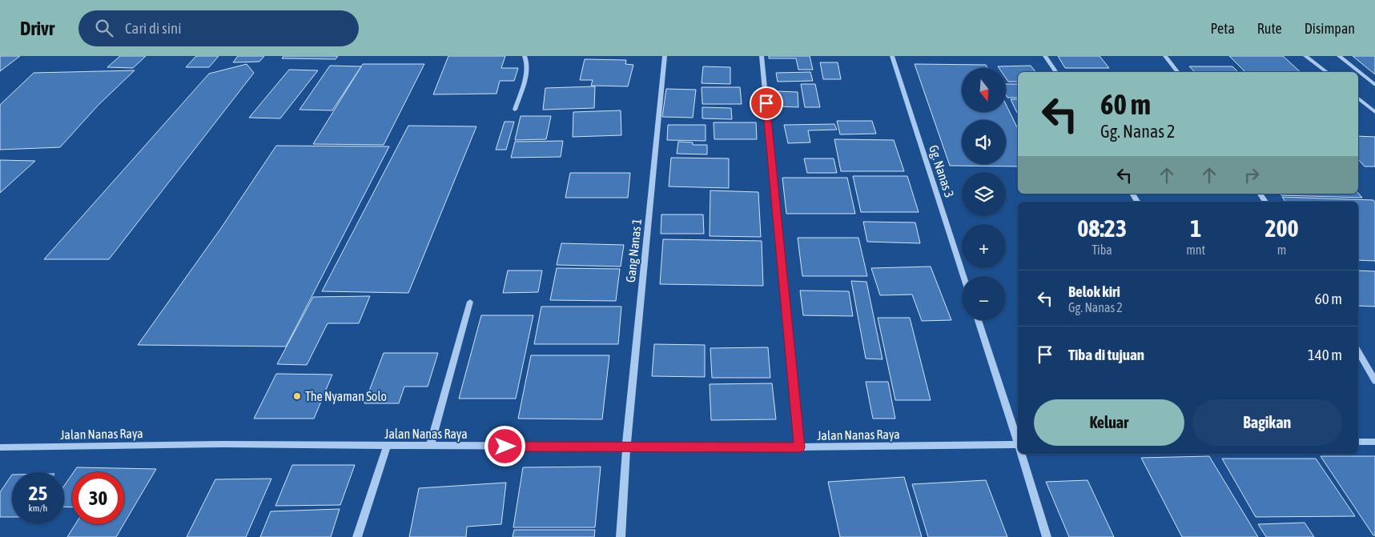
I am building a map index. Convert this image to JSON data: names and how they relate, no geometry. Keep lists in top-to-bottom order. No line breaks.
{"streets":{"street":["Gg. Nanas 3","Gang Nanas 1","Jalan Nanas Raya"]},"crossings":[["Gang Nanas 1","Jalan Nanas Raya"]],"places":["The Nyaman Solo"],"north":"bottom","page":{"header":"Drivr","search":"Cari di sini","nav":["Peta","Rute","Disimpan"],"map_buttons":["+","−"],"turn":["60 m","Gg. Nanas 2"],"eta":["08:23","Tiba","1","mnt","200","m"],"list":[{"name":"Belok kiri","note":"Gg. Nanas 2","value":"60 m"},{"name":"Tiba di tujuan","value":"140 m"}],"buttons":["Keluar","Bagikan"],"speed":"25 km/h","limit":"30"}}
